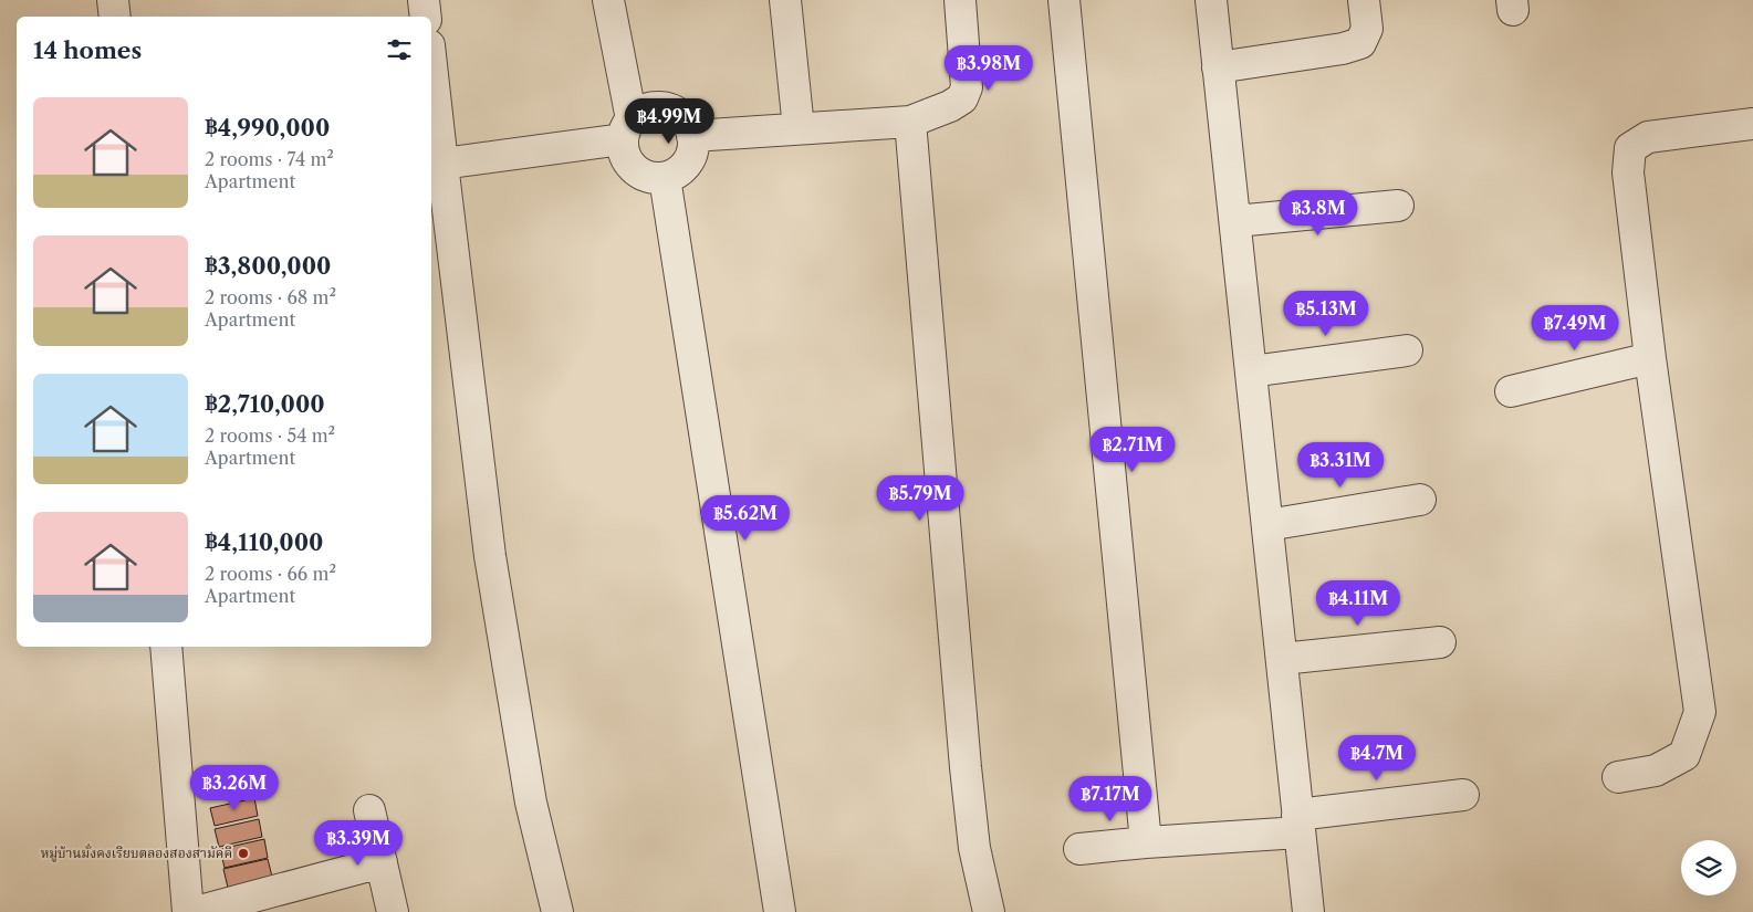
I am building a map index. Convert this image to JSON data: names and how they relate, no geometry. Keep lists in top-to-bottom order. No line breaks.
{"places":["หมู่บ้านมั่งคงเรียบตลองสองสามัคคี"],"page":{"heading":"14 homes","price":["฿3.98M","฿4.99M","฿3.8M","฿5.13M","฿7.49M","฿2.71M","฿3.31M","฿5.79M","฿5.62M","฿4.11M","฿4.7M","฿3.26M","฿7.17M","฿3.39M"],"list":[{"name":"฿4,990,000","note":"2 rooms · 74 m² · Apartment"},{"name":"฿3,800,000","note":"2 rooms · 68 m² · Apartment"},{"name":"฿2,710,000","note":"2 rooms · 54 m² · Apartment"},{"name":"฿4,110,000","note":"2 rooms · 66 m² · Apartment"}]}}
